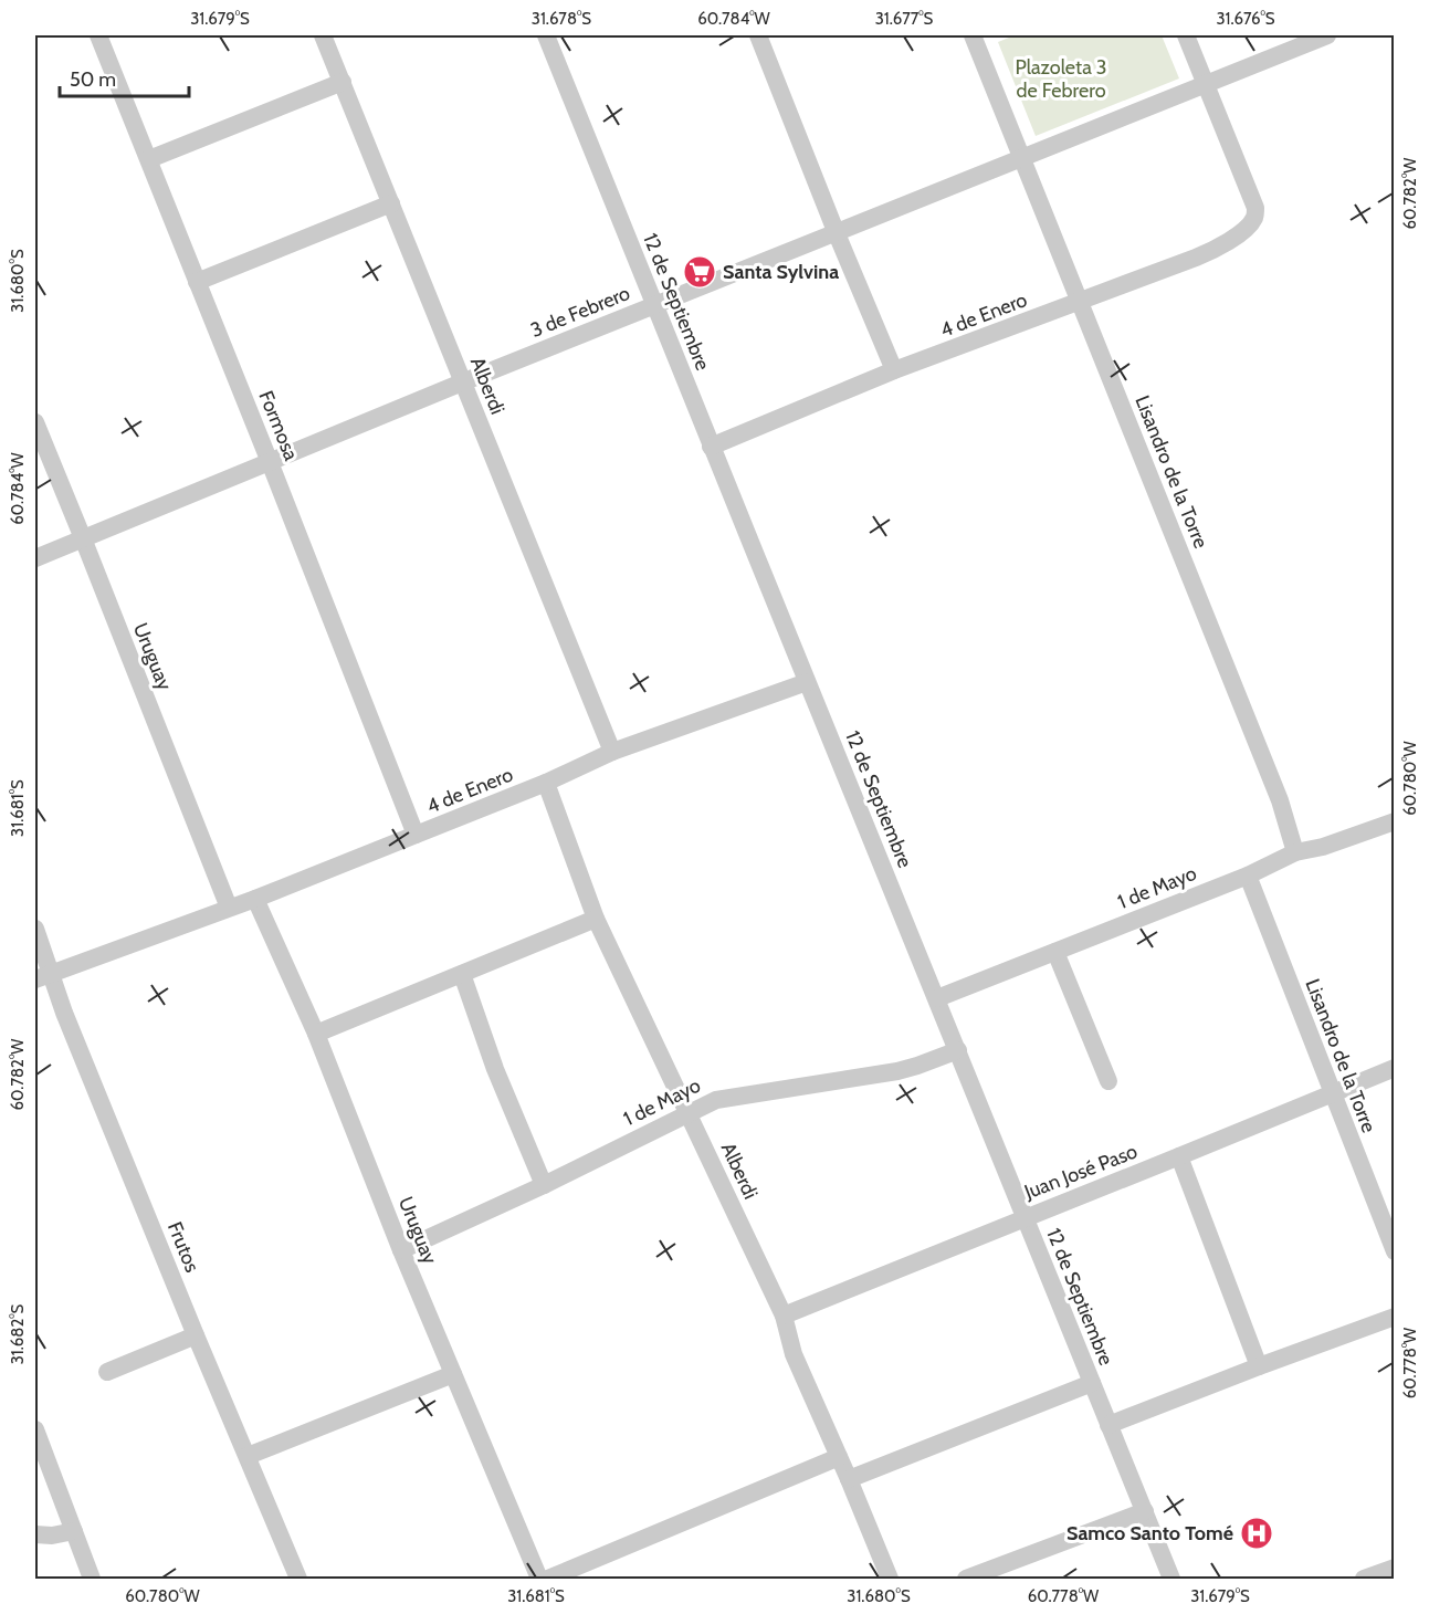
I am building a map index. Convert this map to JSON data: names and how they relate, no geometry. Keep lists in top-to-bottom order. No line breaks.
{"streets":{"street":["12 de Septiembre","3 de Febrero","4 de Enero","Alberdi","Formosa","Lisandro de la Torre","Uruguay","1 de Mayo","Juan José Paso","Frutos"]},"crossings":[["12 de Septiembre","3 de Febrero"],["12 de Septiembre","4 de Enero"],["12 de Septiembre","1 de Mayo"],["12 de Septiembre","Juan José Paso"],["3 de Febrero","4 de Enero"],["3 de Febrero","Alberdi"],["3 de Febrero","Formosa"],["3 de Febrero","Lisandro de la Torre"],["3 de Febrero","Uruguay"],["4 de Enero","Alberdi"],["4 de Enero","Formosa"],["4 de Enero","Lisandro de la Torre"],["4 de Enero","Uruguay"],["4 de Enero","Frutos"],["Alberdi","1 de Mayo"],["Alberdi","Juan José Paso"],["Lisandro de la Torre","1 de Mayo"],["Lisandro de la Torre","Juan José Paso"],["Uruguay","1 de Mayo"]],"parks":["Plazoleta 3 de Febrero"],"places":{"supermarket":["Santa Sylvina"],"hospital":["Samco Santo Tomé"]},"scale_bar":"50 m","coordinates":["31.679°S","31.678°S","60.784°W","31.677°S","31.676°S","60.782°W","31.680°S","60.780°W","31.681°S","31.682°S","60.778°W"]}
